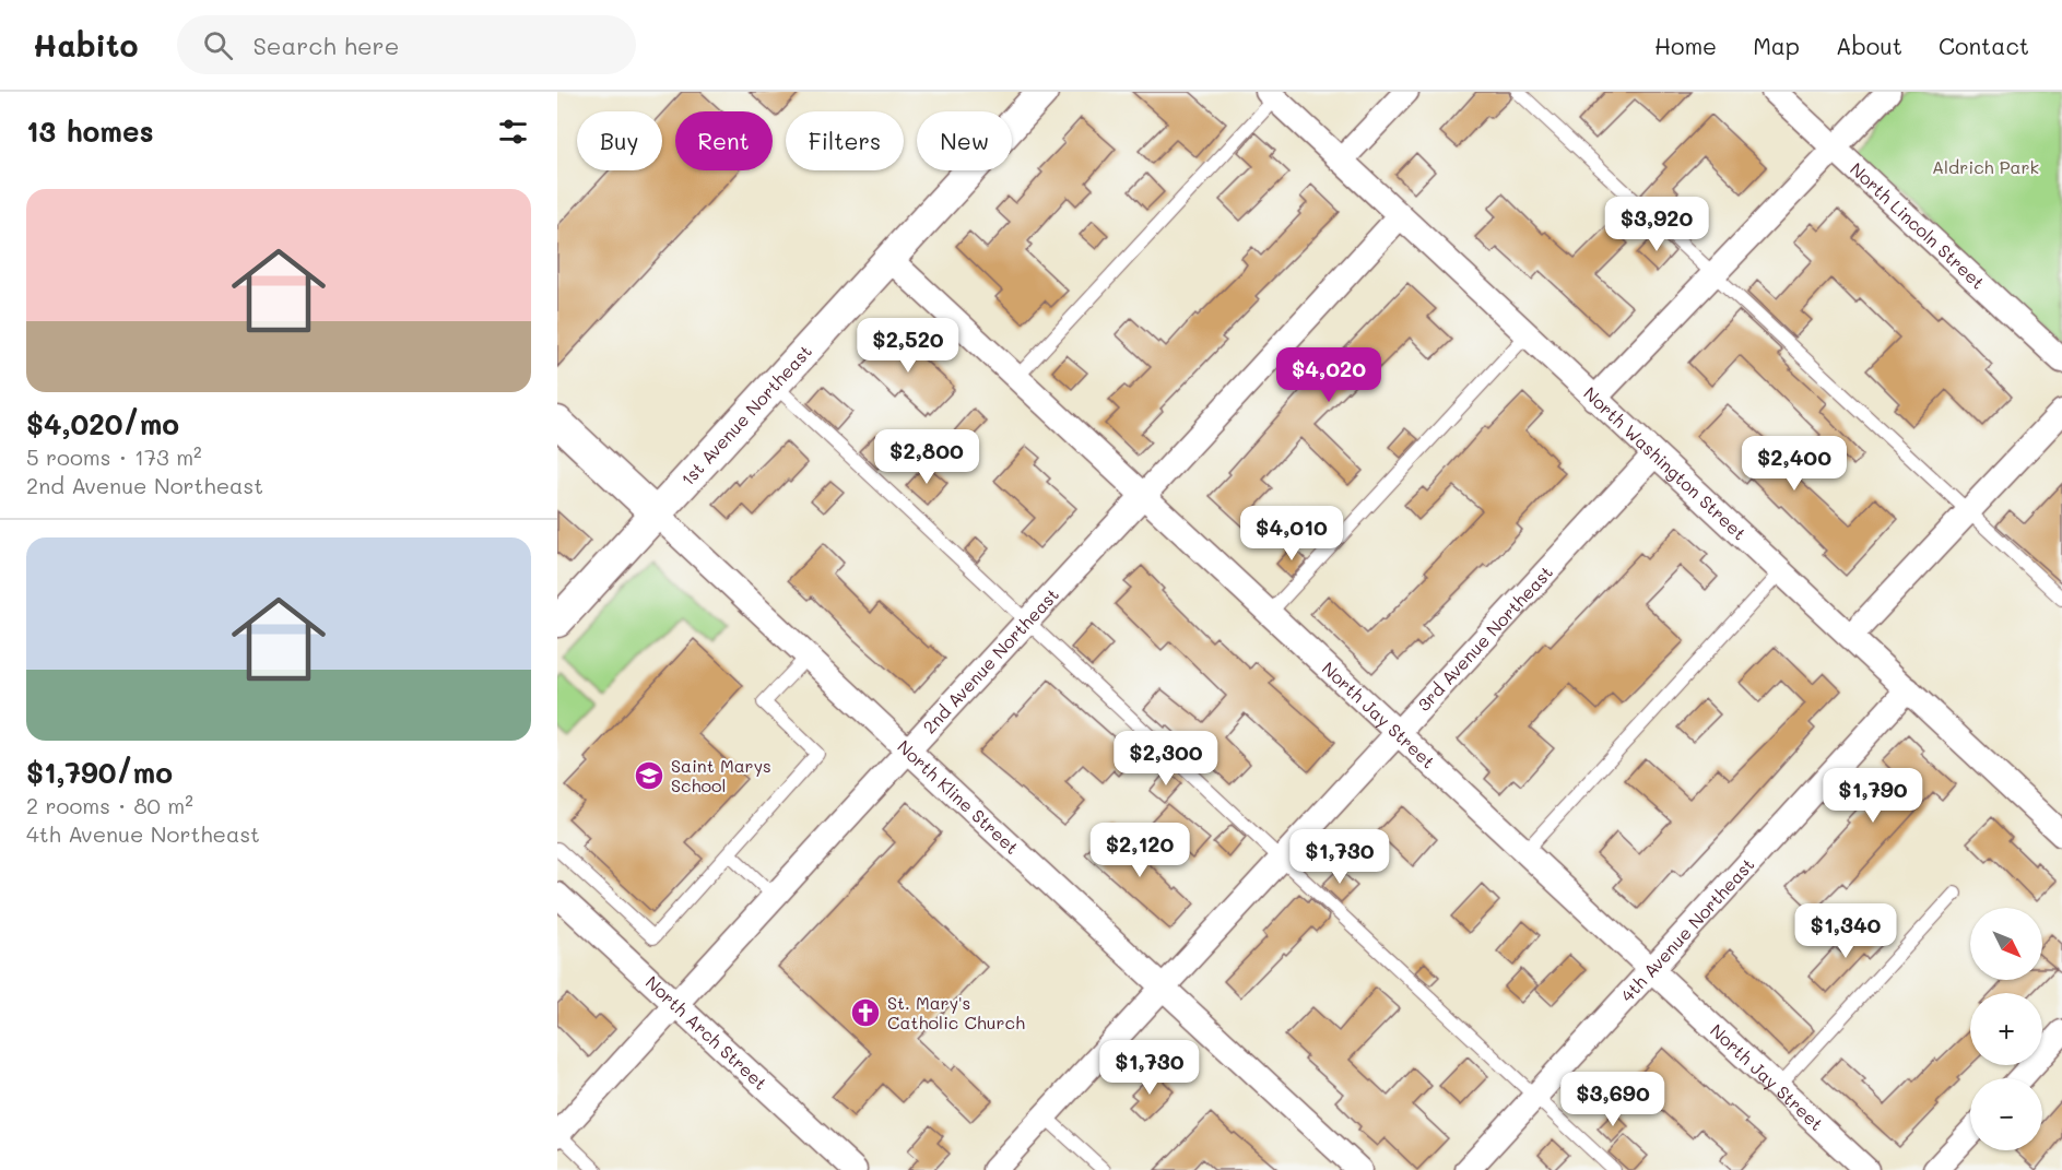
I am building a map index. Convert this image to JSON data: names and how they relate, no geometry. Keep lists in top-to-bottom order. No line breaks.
{"streets":{"street":["North Lincoln Street","1st Avenue Northeast","North Washington Street","3rd Avenue Northeast","2nd Avenue Northeast","North Jay Street","North Kline Street","4th Avenue Northeast","North Arch Street"]},"crossings":[["1st Avenue Northeast","North Jay Street"],["1st Avenue Northeast","North Kline Street"],["North Washington Street","3rd Avenue Northeast"],["North Washington Street","2nd Avenue Northeast"],["North Washington Street","4th Avenue Northeast"],["3rd Avenue Northeast","North Jay Street"],["3rd Avenue Northeast","North Kline Street"],["2nd Avenue Northeast","North Jay Street"],["2nd Avenue Northeast","North Kline Street"],["2nd Avenue Northeast","North Arch Street"],["North Jay Street","4th Avenue Northeast"]],"parks":["Aldrich Park"],"places":{"school or university":["Saint Marys School"],"church":["St. Mary's Catholic Church"]},"north":"bottom right","page":{"header":"Habito","search":"Search here","nav":["Home","Map","About","Contact"],"heading":"13 homes","chip":["Buy","Rent","Filters","New"],"list":[{"name":"$4,020/mo","note":"5 rooms · 173 m² · 2nd Avenue Northeast"},{"name":"$1,790/mo","note":"2 rooms · 80 m² · 4th Avenue Northeast"}],"price":["$3,920","$2,520","$4,020","$2,800","$2,400","$4,010","$2,300","$1,790","$2,120","$1,730","$1,340","$1,730","$3,690"],"map_buttons":["+","−"]}}
